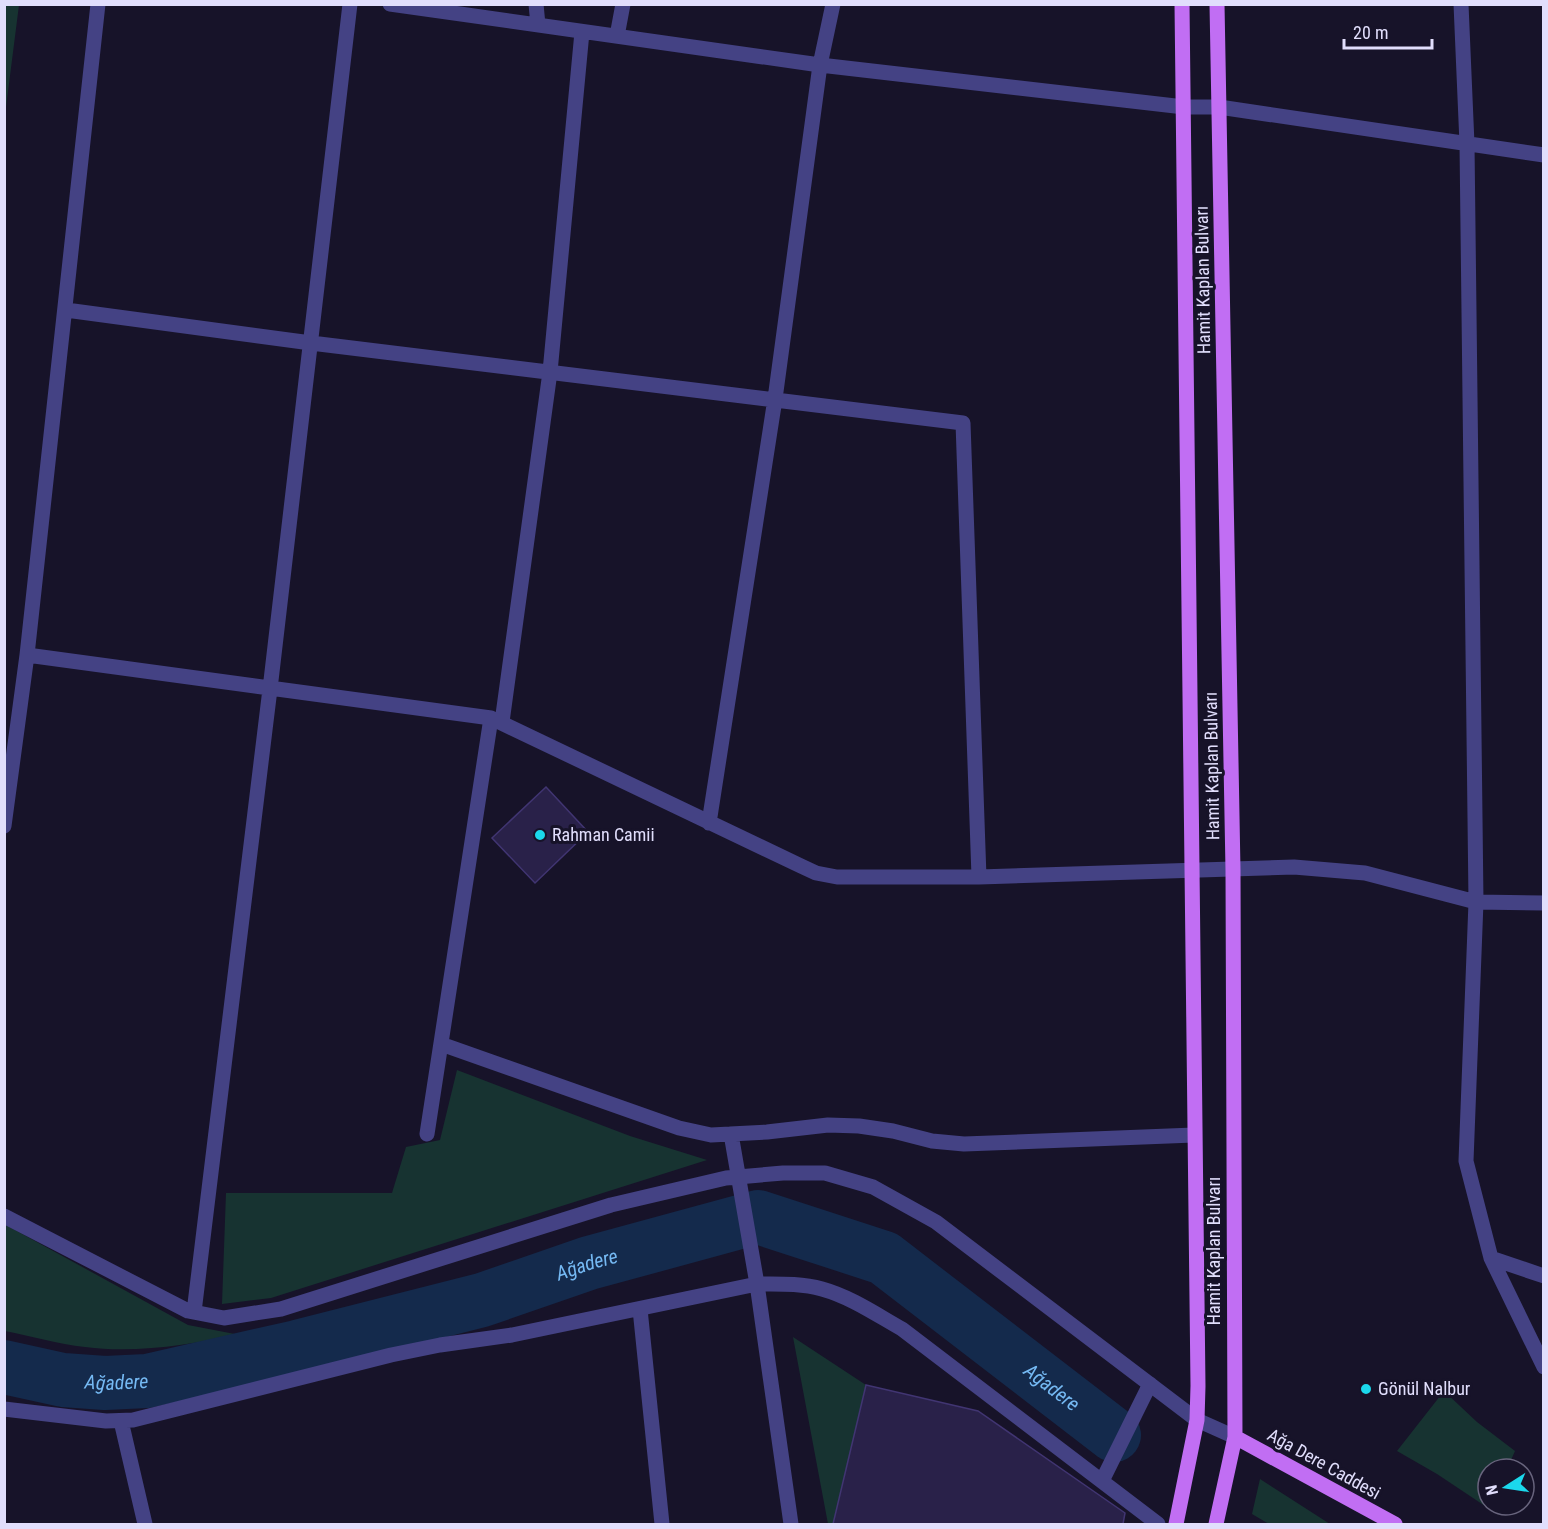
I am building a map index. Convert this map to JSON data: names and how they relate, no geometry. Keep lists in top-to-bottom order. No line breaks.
{"streets":{"main road":["Hamit Kaplan Bulvarı","Ağa Dere Caddesi"]},"crossings":[["Hamit Kaplan Bulvarı","Ağa Dere Caddesi"]],"water":["Ağadere"],"places":["Rahman Camii","Gönül Nalbur"],"scale_bar":"20 m","north":"left"}
